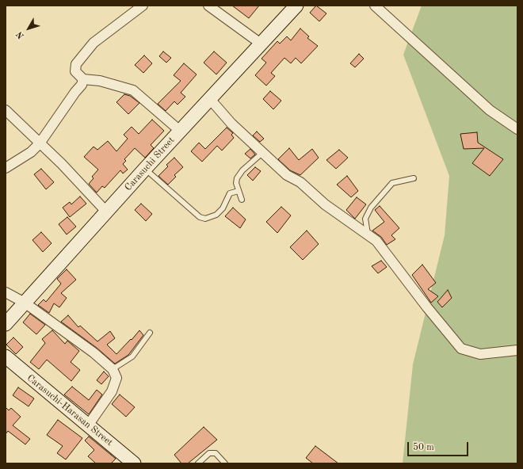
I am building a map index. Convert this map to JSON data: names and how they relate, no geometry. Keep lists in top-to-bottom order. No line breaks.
{"streets":{"street":["Carasuchi Street","Carasuchi-Harasan Street"]},"scale_bar":"50 m","north":"bottom left"}
